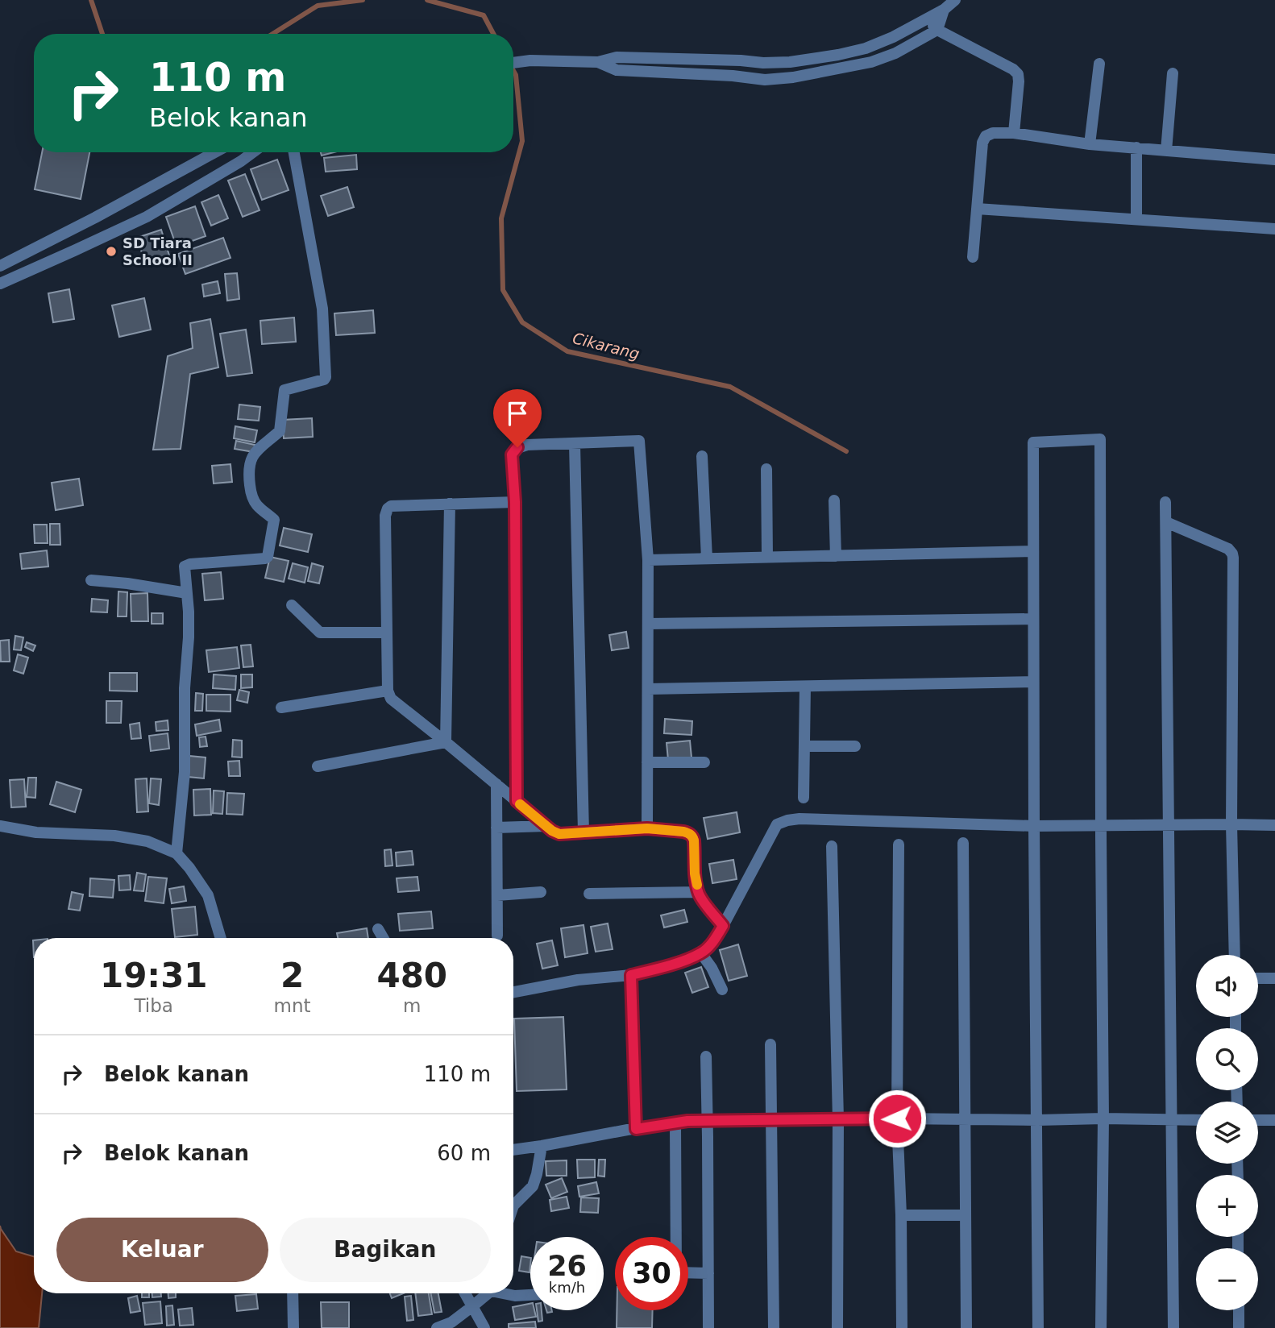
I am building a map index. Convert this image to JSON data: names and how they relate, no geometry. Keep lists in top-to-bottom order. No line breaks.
{"water":["Cikarang"],"places":["SD Tiara School II"],"page":{"turn":["110 m","Belok kanan"],"eta":["19:31","Tiba","2","mnt","480","m"],"map_buttons":["+","−"],"list":[{"name":"Belok kanan","value":"110 m"},{"name":"Belok kanan","value":"60 m"}],"buttons":["Keluar","Bagikan"],"speed":"26 km/h","limit":"30"}}
